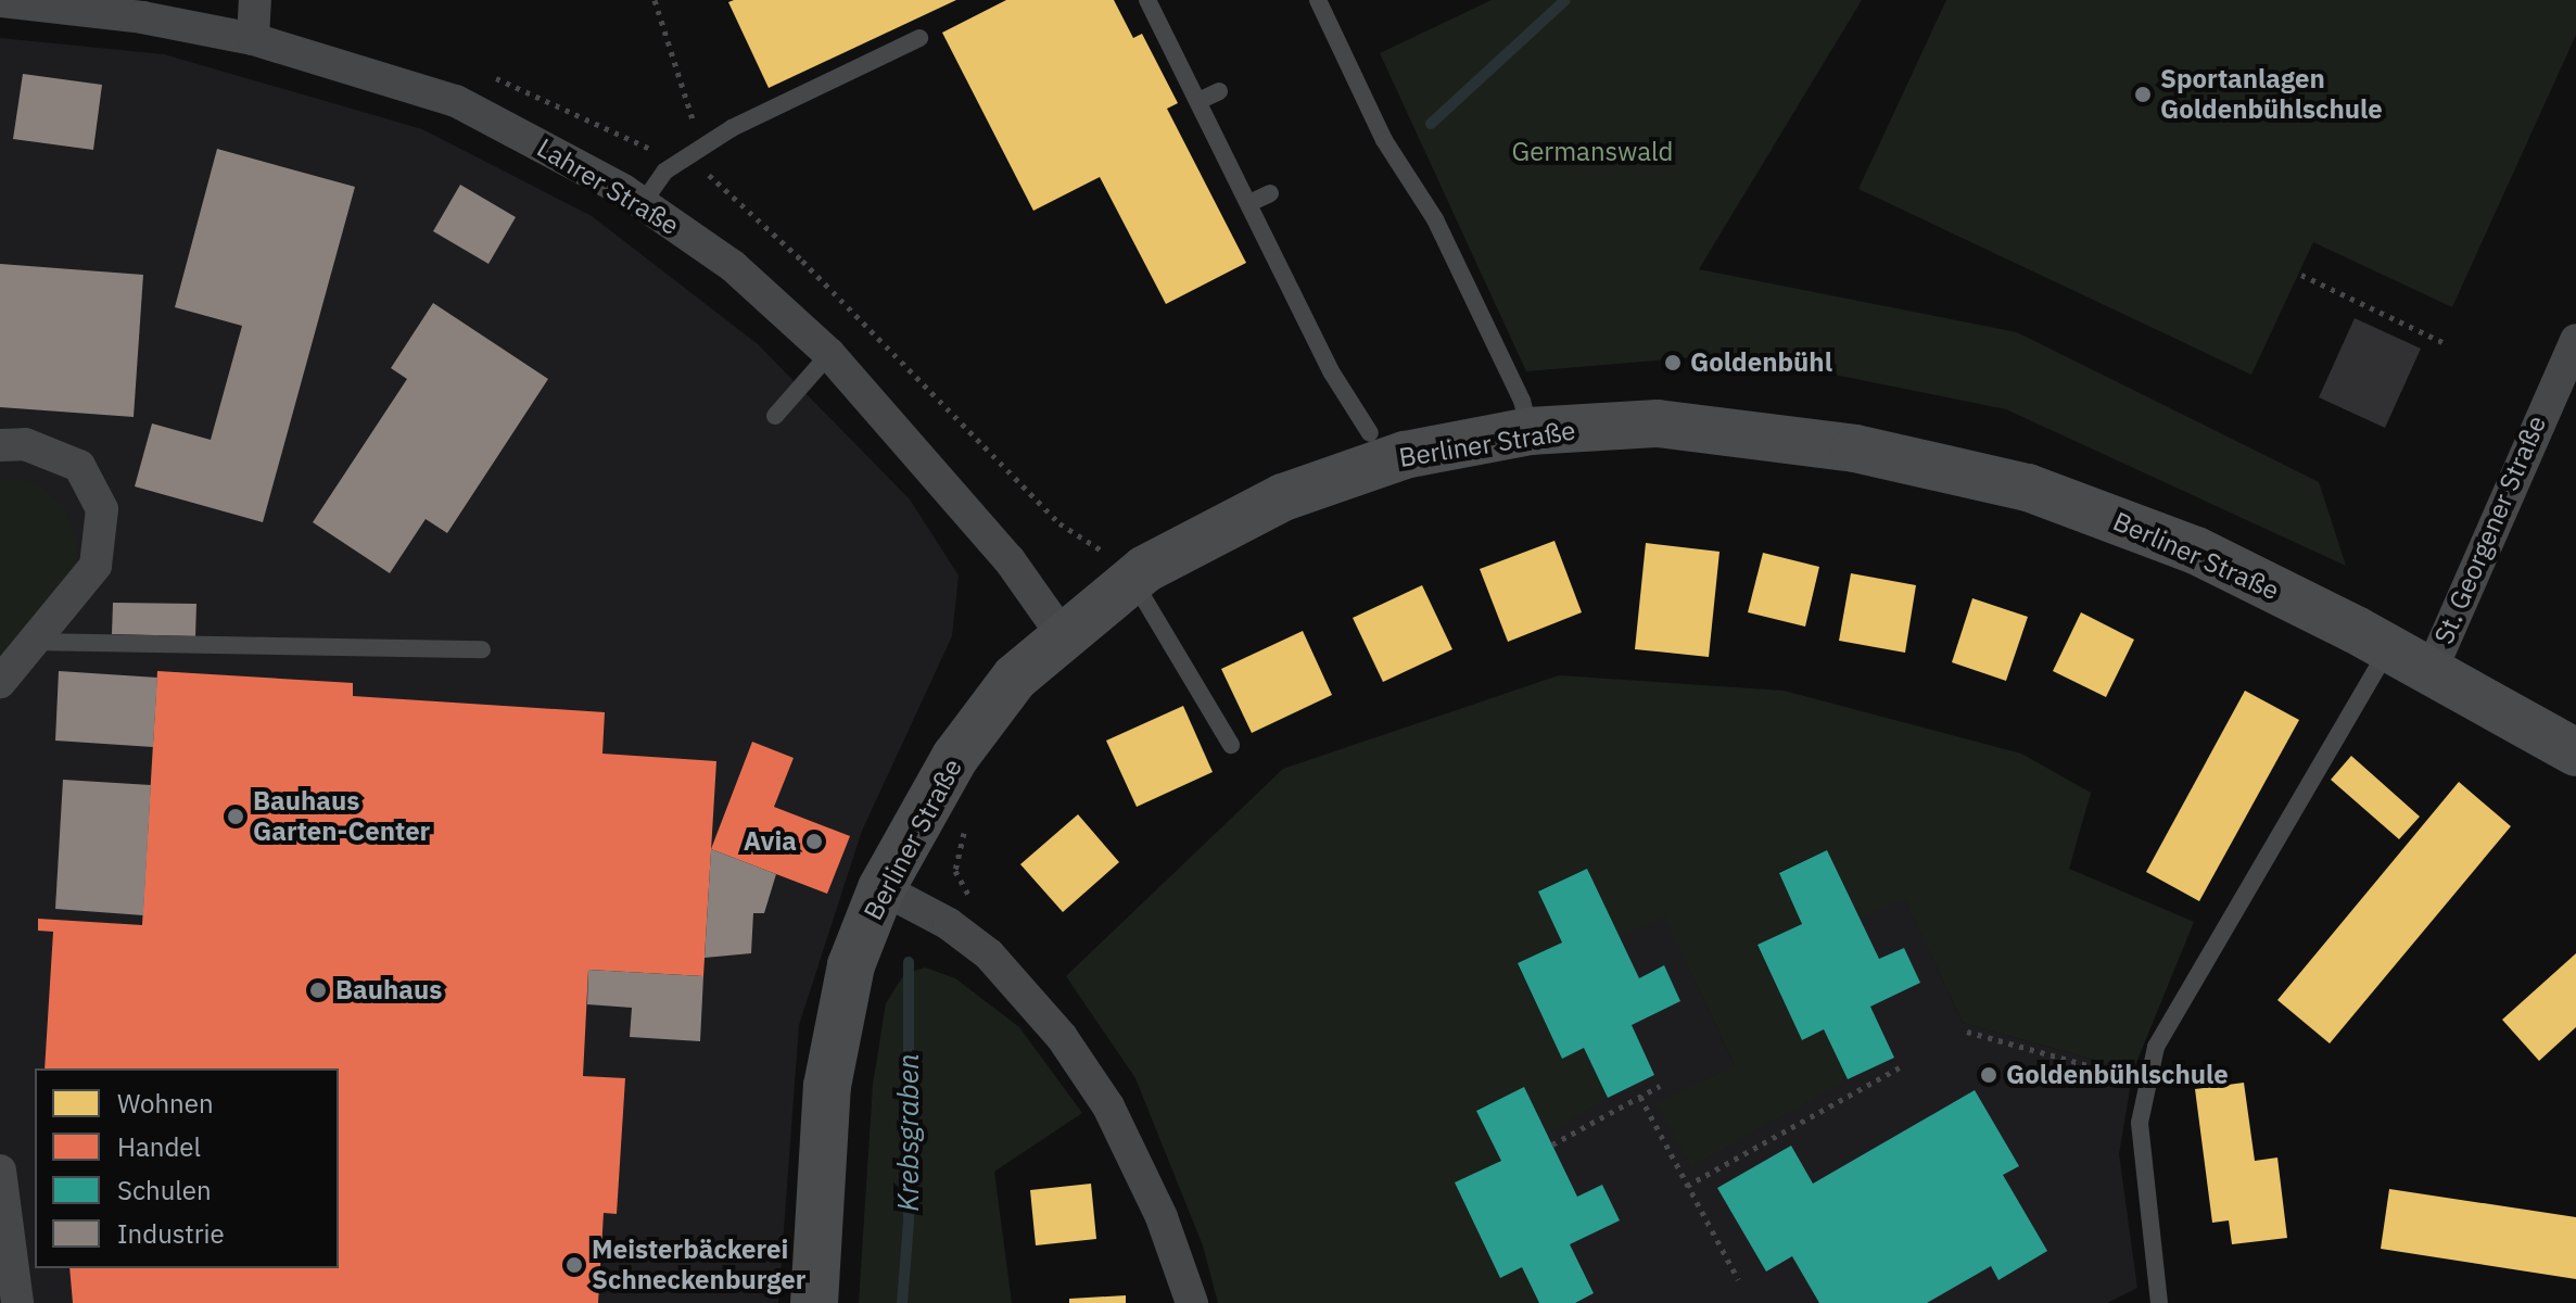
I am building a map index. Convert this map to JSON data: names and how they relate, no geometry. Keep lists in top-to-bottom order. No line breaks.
{"streets":{"street":["Lahrer Straße","Berliner Straße","St. Georgener Straße"]},"crossings":[["Lahrer Straße","Berliner Straße"],["Berliner Straße","St. Georgener Straße"]],"water":["Krebsgraben"],"parks":["Germanswald"],"places":["Sportanlagen Goldenbühlschule","Goldenbühl","Bauhaus Garten-Center","Avia","Bauhaus","Goldenbühlschule","Meisterbäckerei Schneckenburger"],"legend":["Wohnen","Handel","Schulen","Industrie"]}
